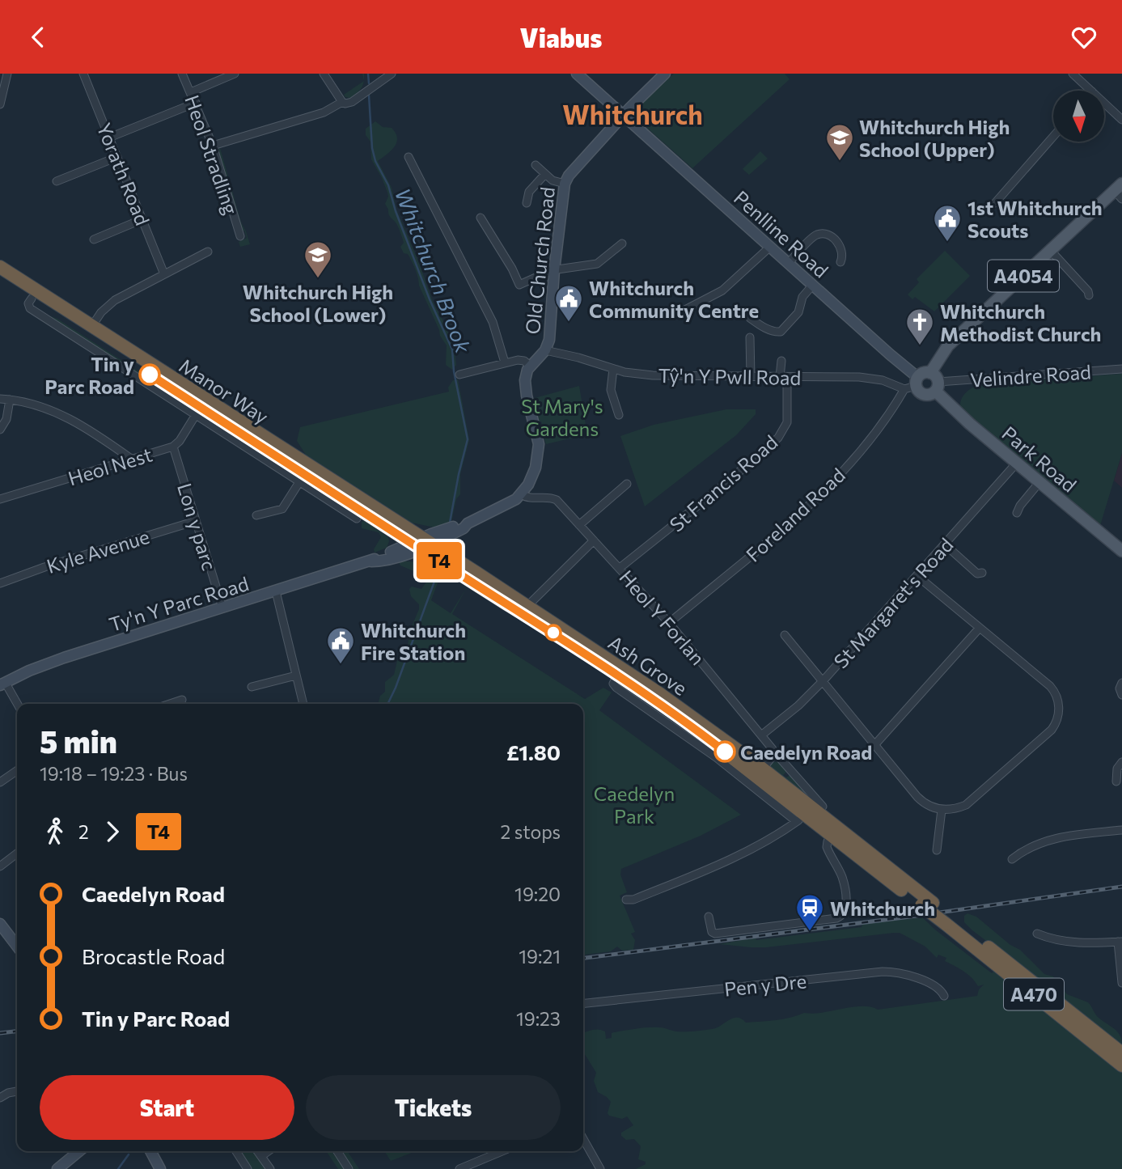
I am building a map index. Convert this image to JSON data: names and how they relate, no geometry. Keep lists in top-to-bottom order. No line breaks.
{"streets":{"highway":["Manor Way","Ash Grove","A470"],"main road":["A4054","Park Road"],"street":["Heol Stradling","Yorath Road","Penlline Road","Old Church Road","Velindre Road","Tŷ'n Y Pwll Road","Heol Nest","St Francis Road","Foreland Road","Lon y parc","Kyle Avenue","St Margaret's Road","Ty'n Y Parc Road","Heol Y Forlan","Pen y Dre"]},"crossings":[["Penlline Road","Old Church Road"],["Penlline Road","A4054"],["Penlline Road","Velindre Road"],["Penlline Road","Tŷ'n Y Pwll Road"],["Penlline Road","Park Road"],["Penlline Road","Foreland Road"],["Old Church Road","Tŷ'n Y Pwll Road"],["A4054","Velindre Road"],["A4054","Tŷ'n Y Pwll Road"],["A4054","Park Road"],["A4054","Foreland Road"],["Velindre Road","Tŷ'n Y Pwll Road"],["Velindre Road","Park Road"],["Velindre Road","Foreland Road"],["Tŷ'n Y Pwll Road","Park Road"],["Tŷ'n Y Pwll Road","St Francis Road"],["Tŷ'n Y Pwll Road","Foreland Road"],["Manor Way","Heol Nest"],["Manor Way","Ty'n Y Parc Road"],["Manor Way","Ash Grove"],["Park Road","Foreland Road"],["Park Road","St Margaret's Road"],["Heol Nest","Lon y parc"],["St Francis Road","Heol Y Forlan"],["Foreland Road","Heol Y Forlan"],["Lon y parc","Kyle Avenue"],["Lon y parc","Ty'n Y Parc Road"],["St Margaret's Road","Heol Y Forlan"],["Ty'n Y Parc Road","Ash Grove"],["Heol Y Forlan","Ash Grove"],["Ash Grove","A470"]],"districts":["Whitchurch"],"water":["Whitchurch Brook"],"parks":["St Mary's Gardens","Caedelyn Park"],"places":{"school or university":["Whitchurch High School (Upper)","Whitchurch High School (Lower)"],"public building":["1st Whitchurch Scouts","Whitchurch Community Centre","Whitchurch Fire Station"],"church":["Whitchurch Methodist Church"],"other":["Tin y Parc Road","Caedelyn Road"],"station":["Whitchurch"]},"lines":["bus line T4"],"north":"bottom","page":{"header":"Viabus","on_map":"T4","heading":["5 min","19:18 – 19:23 · Bus","£1.80"],"legs":["2","T4","2 stops"],"list":[{"name":"Caedelyn Road","value":"19:20"},{"name":"Brocastle Road","value":"19:21"},{"name":"Tin y Parc Road","value":"19:23"}],"buttons":["Start","Tickets"]}}
